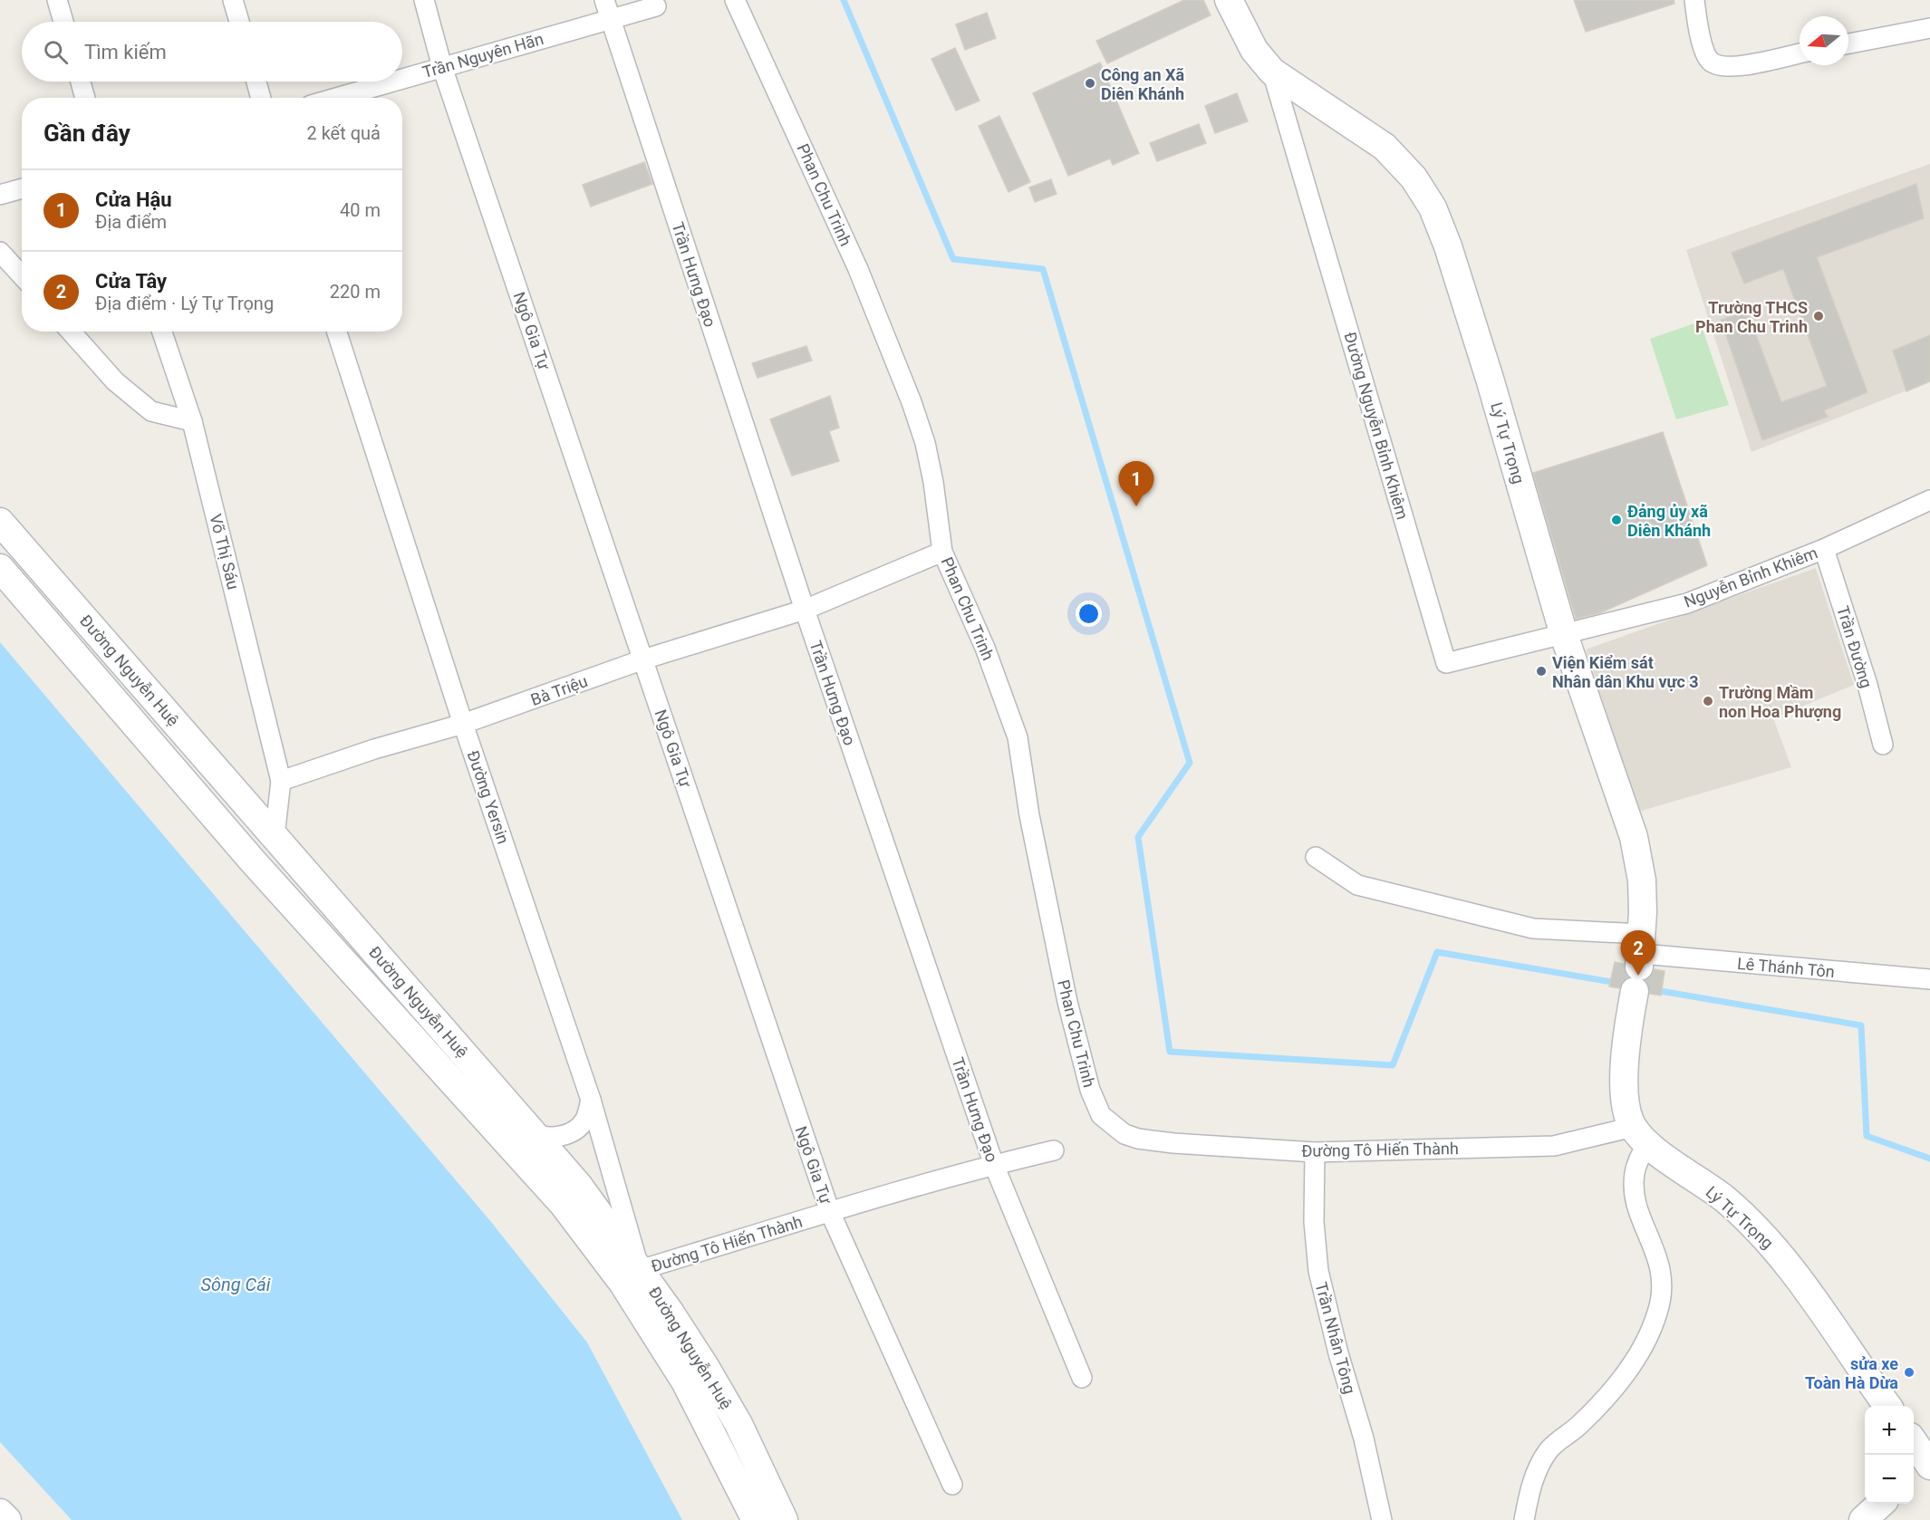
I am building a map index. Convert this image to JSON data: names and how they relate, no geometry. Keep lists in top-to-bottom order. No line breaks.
{"streets":{"main road":["Lý Tự Trọng","Đường Nguyễn Huệ"],"street":["Trần Nguyên Hãn","Phan Chu Trinh","Trần Hưng Đạo","Ngô Gia Tự","Đường Nguyễn Bỉnh Khiêm","Võ Thị Sáu","Nguyễn Bỉnh Khiêm","Trần Đường","Bà Triệu","Đường Yersin","Lê Thánh Tôn","Đường Tô Hiến Thành","Trần Nhân Tông"]},"crossings":[["Trần Nguyên Hãn","Trần Hưng Đạo"],["Trần Nguyên Hãn","Ngô Gia Tự"],["Phan Chu Trinh","Bà Triệu"],["Phan Chu Trinh","Đường Tô Hiến Thành"],["Trần Hưng Đạo","Bà Triệu"],["Trần Hưng Đạo","Đường Tô Hiến Thành"],["Ngô Gia Tự","Bà Triệu"],["Ngô Gia Tự","Đường Tô Hiến Thành"],["Đường Nguyễn Bỉnh Khiêm","Lý Tự Trọng"],["Đường Nguyễn Bỉnh Khiêm","Nguyễn Bỉnh Khiêm"],["Lý Tự Trọng","Nguyễn Bỉnh Khiêm"],["Lý Tự Trọng","Lê Thánh Tôn"],["Lý Tự Trọng","Đường Tô Hiến Thành"],["Võ Thị Sáu","Bà Triệu"],["Nguyễn Bỉnh Khiêm","Trần Đường"],["Đường Nguyễn Huệ","Đường Yersin"],["Đường Nguyễn Huệ","Đường Tô Hiến Thành"],["Bà Triệu","Đường Yersin"],["Đường Yersin","Đường Tô Hiến Thành"],["Đường Tô Hiến Thành","Trần Nhân Tông"]],"water":["Sông Cái"],"places":["Công an Xã Diên Khánh","Trường THCS Phan Chu Trinh","Đảng ủy xã Diên Khánh","Viện Kiểm sát Nhân dân Khu vực 3","Trường Mầm non Hoa Phượng","sửa xe Toàn Hà Dừa"],"north":"left","page":{"search":"Tìm kiếm","heading":["Gần đây","2 kết quả"],"list":[{"mark":"1","name":"Cửa Hậu","note":"Địa điểm","value":"40 m"},{"mark":"2","name":"Cửa Tây","note":"Địa điểm · Lý Tự Trọng","value":"220 m"}],"pins":["1","2"],"map_buttons":["+","−"]}}
